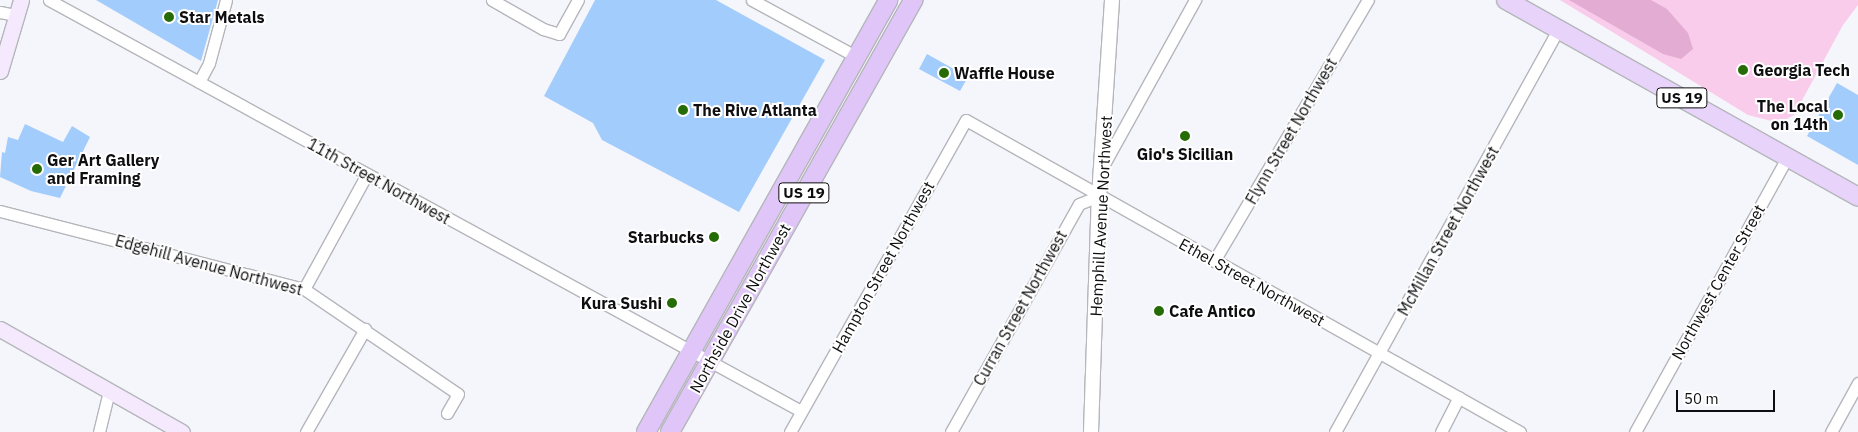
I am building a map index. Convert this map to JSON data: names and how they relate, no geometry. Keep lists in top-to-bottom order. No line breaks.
{"streets":{"highway":["US 19","Northside Drive Northwest"],"street":["Flynn Street Northwest","11th Street Northwest","Hemphill Avenue Northwest","McMillan Street Northwest","Edgehill Avenue Northwest","Hampton Street Northwest","Ethel Street Northwest","Northwest Center Street","Curran Street Northwest"]},"crossings":[["US 19","McMillan Street Northwest"],["US 19","Northwest Center Street"],["Flynn Street Northwest","Ethel Street Northwest"],["11th Street Northwest","Hampton Street Northwest"],["11th Street Northwest","Northside Drive Northwest"],["Hemphill Avenue Northwest","Ethel Street Northwest"],["Hemphill Avenue Northwest","Curran Street Northwest"],["McMillan Street Northwest","Ethel Street Northwest"],["Hampton Street Northwest","Ethel Street Northwest"],["Ethel Street Northwest","Curran Street Northwest"]],"places":["Star Metals","Georgia Tech","Waffle House","The Rive Atlanta","The Local on 14th","Gio's Sicilian","Ger Art Gallery and Framing","Starbucks","Kura Sushi","Cafe Antico"],"scale_bar":"50 m"}
